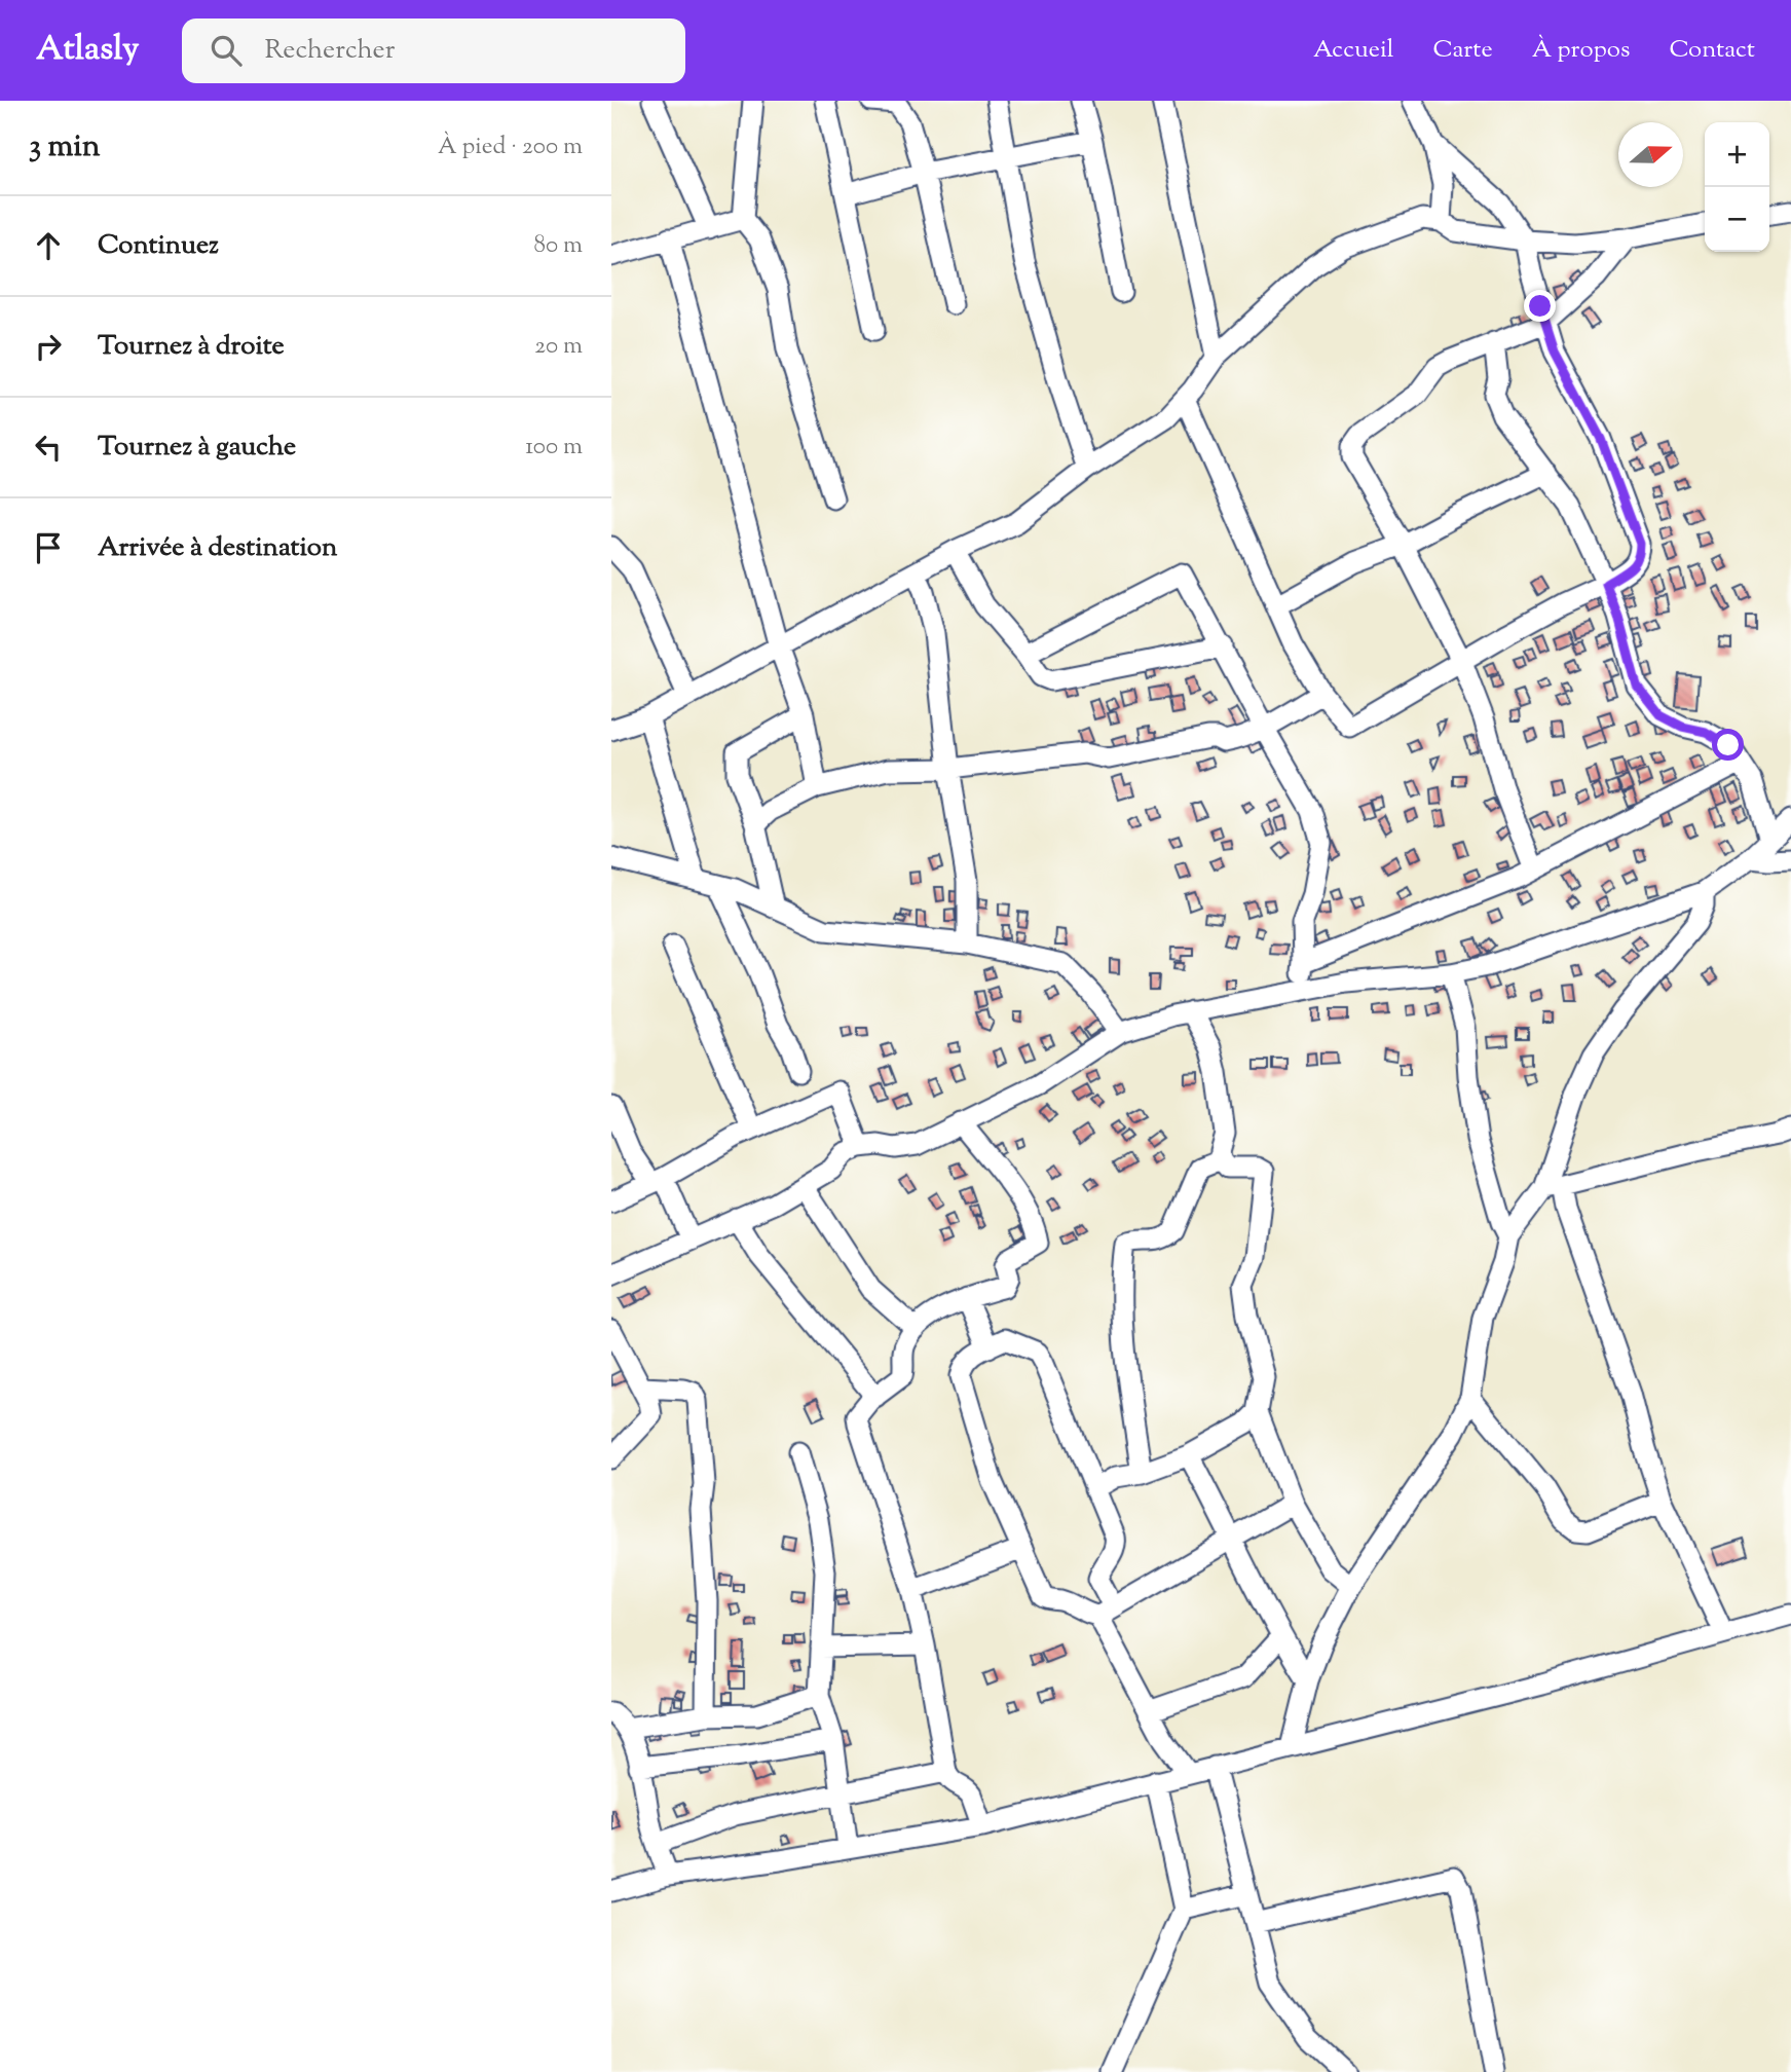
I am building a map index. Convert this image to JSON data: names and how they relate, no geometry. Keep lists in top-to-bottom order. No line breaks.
{"north":"right","page":{"header":"Atlasly","search":"Rechercher","nav":["Accueil","Carte","À propos","Contact"],"heading":["3 min","À pied · 200 m"],"map_buttons":["+","−"],"list":[["Continuez","80 m"],["Tournez à droite","20 m"],["Tournez à gauche","100 m"],"Arrivée à destination"]}}
